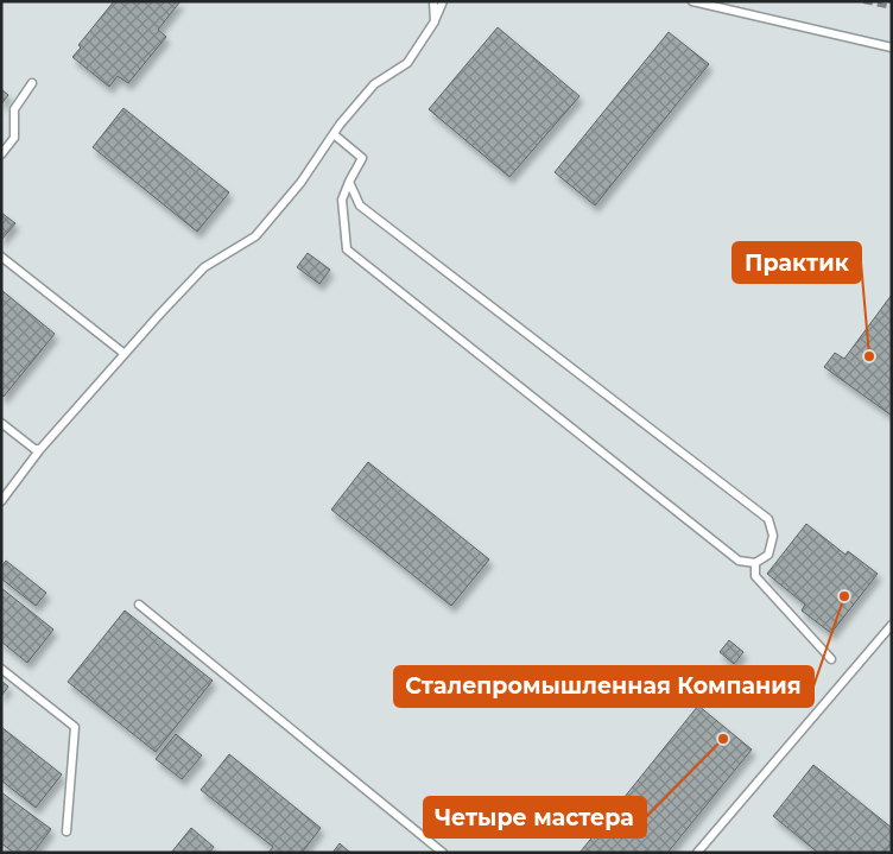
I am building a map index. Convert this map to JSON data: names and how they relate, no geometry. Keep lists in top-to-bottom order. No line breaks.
{"places":["Практик","Сталепромышленная Компания","Четыре мастера"]}
